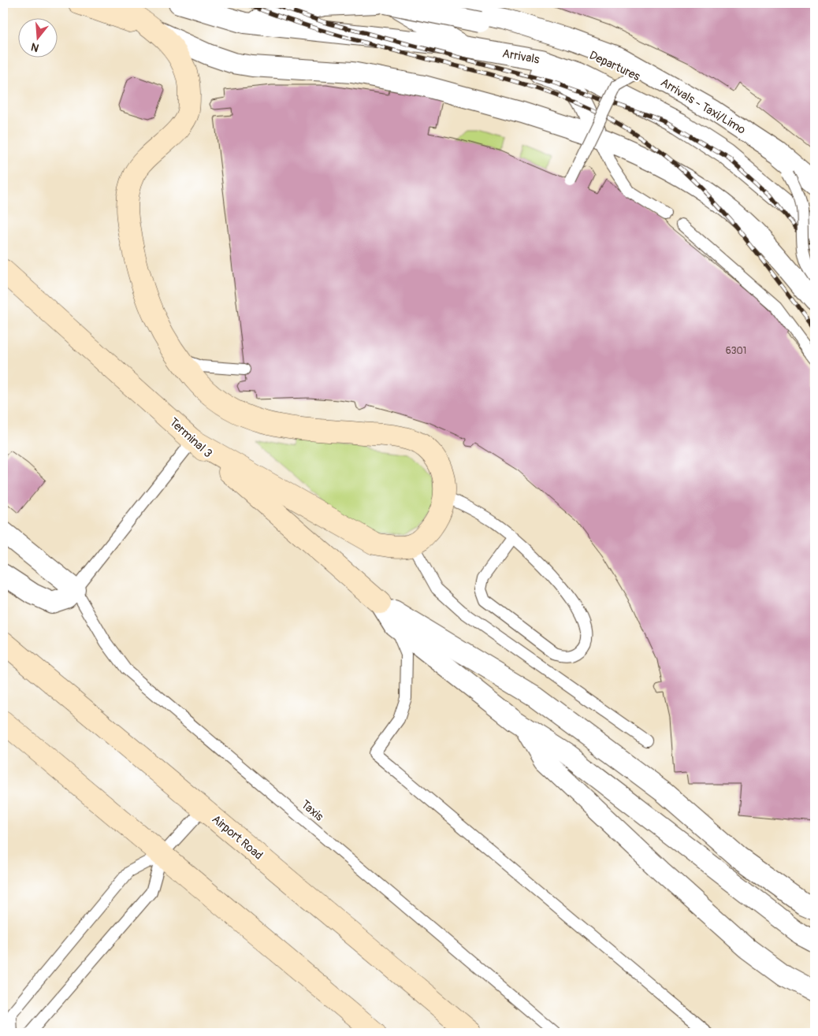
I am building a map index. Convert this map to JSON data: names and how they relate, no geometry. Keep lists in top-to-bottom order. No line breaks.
{"streets":{"street":["Arrivals","Departures","Arrivals - Taxi/Limo","Terminal 3","Airport Road"],"lane":["Taxis"]},"house_numbers":["6301"],"north":"bottom"}
